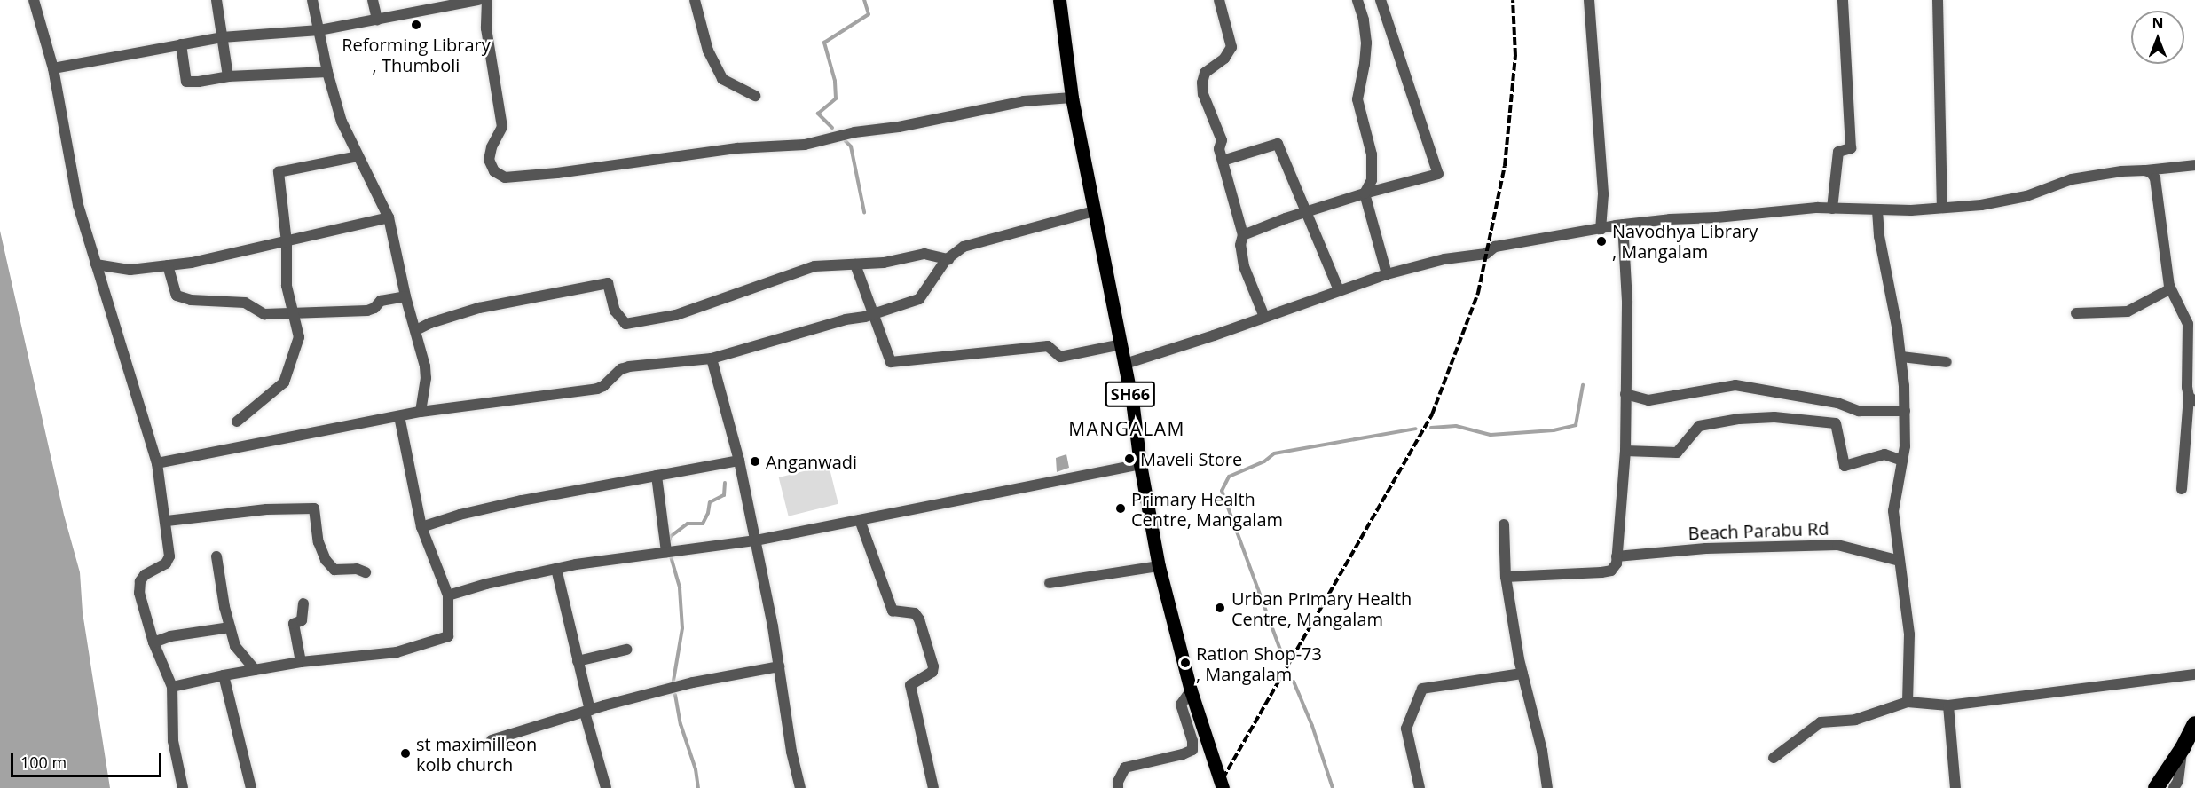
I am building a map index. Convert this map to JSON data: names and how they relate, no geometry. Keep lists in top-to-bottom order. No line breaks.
{"streets":{"main road":["SH66"],"street":["Beach Parabu Rd"]},"districts":["MANGALAM"],"places":["Reforming Library , Thumboli","Navodhya Library , Mangalam","Maveli Store","Anganwadi","Primary Health Centre, Mangalam","Urban Primary Health Centre, Mangalam","Ration Shop-73 , Mangalam","st maximilleon kolb church"],"scale_bar":"100 m","north":"top"}
